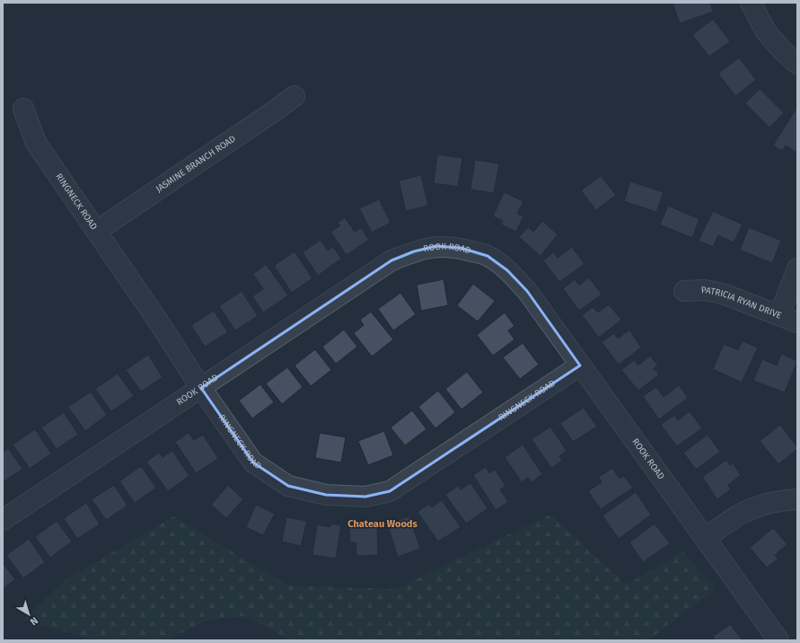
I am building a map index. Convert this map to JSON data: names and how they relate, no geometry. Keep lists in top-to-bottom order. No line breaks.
{"streets":{"street":["JASMINE BRANCH ROAD","RINGNECK ROAD","ROOK ROAD","PATRICIA RYAN DRIVE"]},"crossings":[["JASMINE BRANCH ROAD","RINGNECK ROAD"],["RINGNECK ROAD","ROOK ROAD"]],"districts":["Chateau Woods"],"north":"bottom right"}
